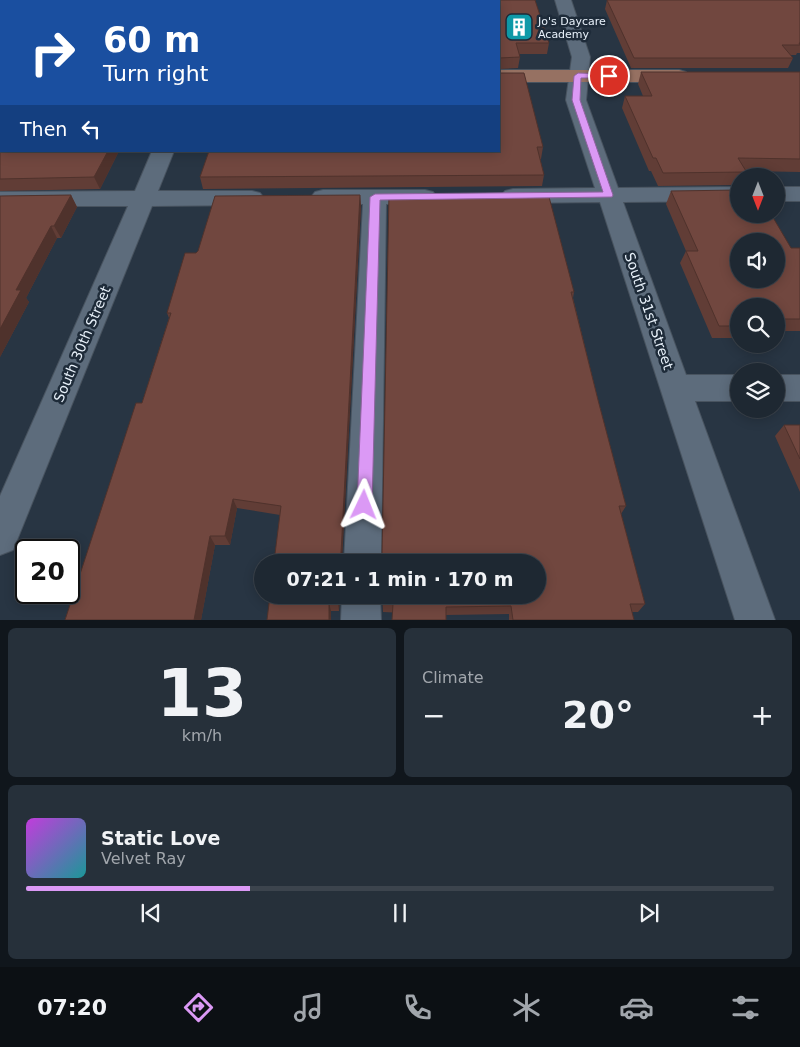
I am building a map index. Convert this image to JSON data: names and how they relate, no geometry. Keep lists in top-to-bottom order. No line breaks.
{"streets":{"street":["South 31st Street","South 30th Street"]},"places":{"building":["Jo's Daycare Academy"]},"north":"bottom","page":{"turn":["60 m","Turn right"],"then":"Then","limit":"20","trip":"07:21 · 1 min · 170 m","tile":[["13","km/h"],"Climate"],"heat":["−","20°","+"],"song":["Static Love","Velvet Ray"],"tabs":"07:20"}}
